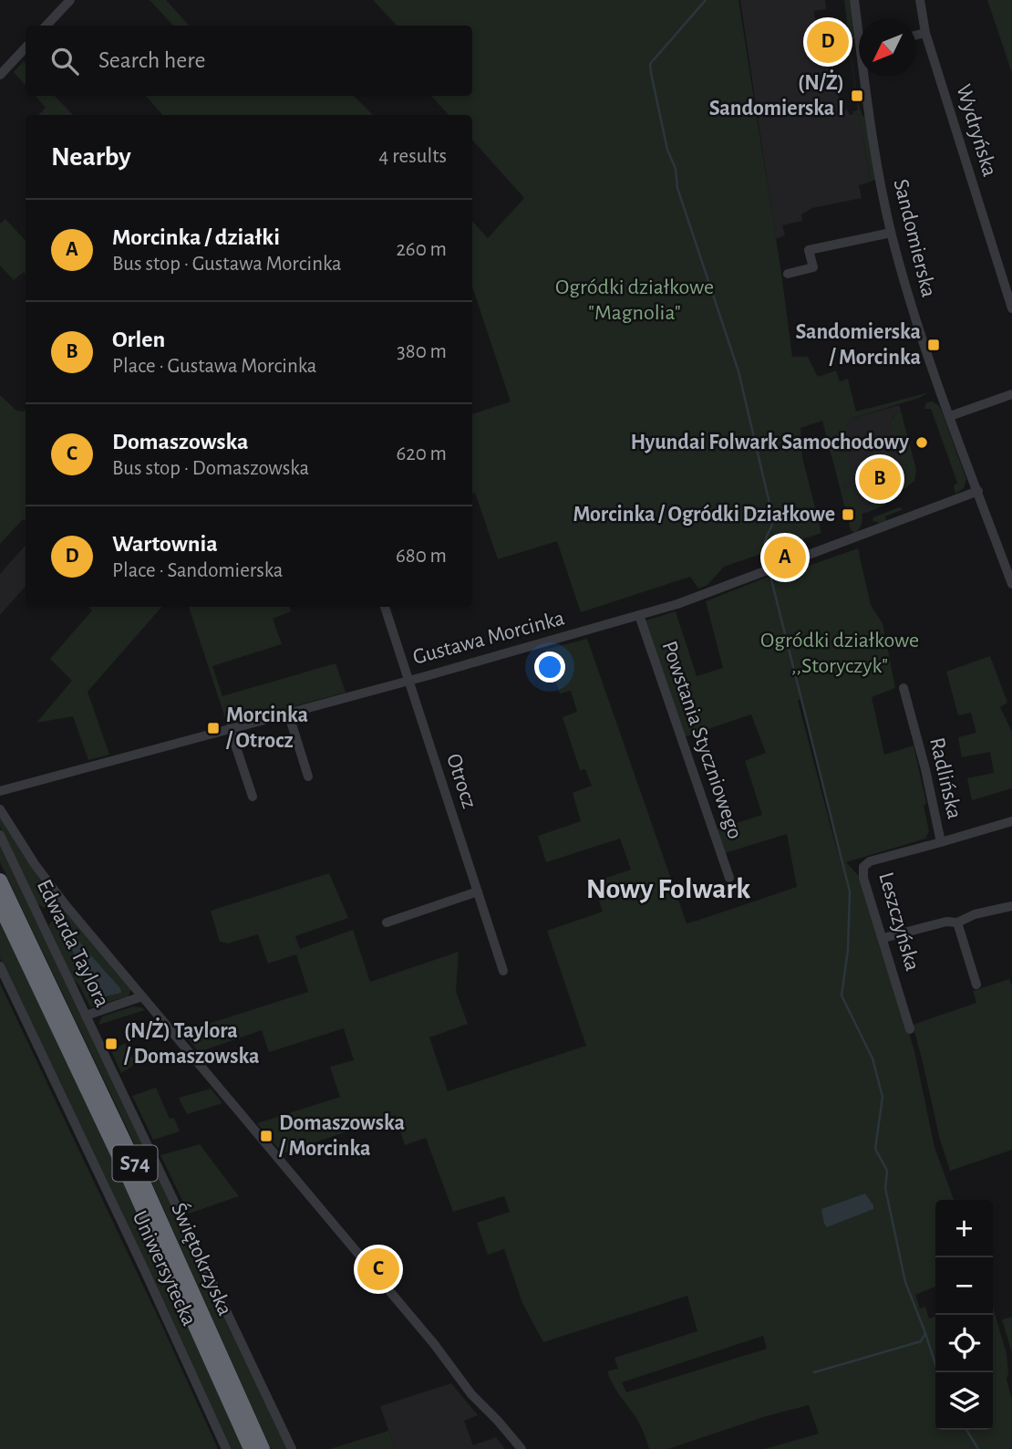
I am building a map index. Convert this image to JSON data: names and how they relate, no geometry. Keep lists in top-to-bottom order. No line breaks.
{"streets":{"highway":["S74","Świętokrzyska"],"street":["Wydryńska","Sandomierska","Gustawa Morcinka","Powstania Styczniowego","Radlińska","Otrocz","Leszczyńska","Edwarda Taylora","Uniwersytecka"]},"crossings":[["Sandomierska","Gustawa Morcinka"],["Gustawa Morcinka","Powstania Styczniowego"],["Gustawa Morcinka","Otrocz"],["Radlińska","Leszczyńska"]],"districts":["Nowy Folwark"],"parks":["Ogródki działkowe \"Magnolia\"","Ogródki działkowe ,,Storyczyk\""],"places":{"transit":["(N/Ż) Sandomierska I","Sandomierska / Morcinka","Morcinka / Ogródki Działkowe","Morcinka / Otrocz","(N/Ż) Taylora / Domaszowska","Domaszowska / Morcinka"],"other":["Hyundai Folwark Samochodowy"]},"north":"bottom left","page":{"pins":["D","B","A","C"],"search":"Search here","heading":["Nearby","4 results"],"list":[{"mark":"A","name":"Morcinka / działki","note":"Bus stop · Gustawa Morcinka","value":"260 m"},{"mark":"B","name":"Orlen","note":"Place · Gustawa Morcinka","value":"380 m"},{"mark":"C","name":"Domaszowska","note":"Bus stop · Domaszowska","value":"620 m"},{"mark":"D","name":"Wartownia","note":"Place · Sandomierska","value":"680 m"}],"map_buttons":["+","−"]}}
